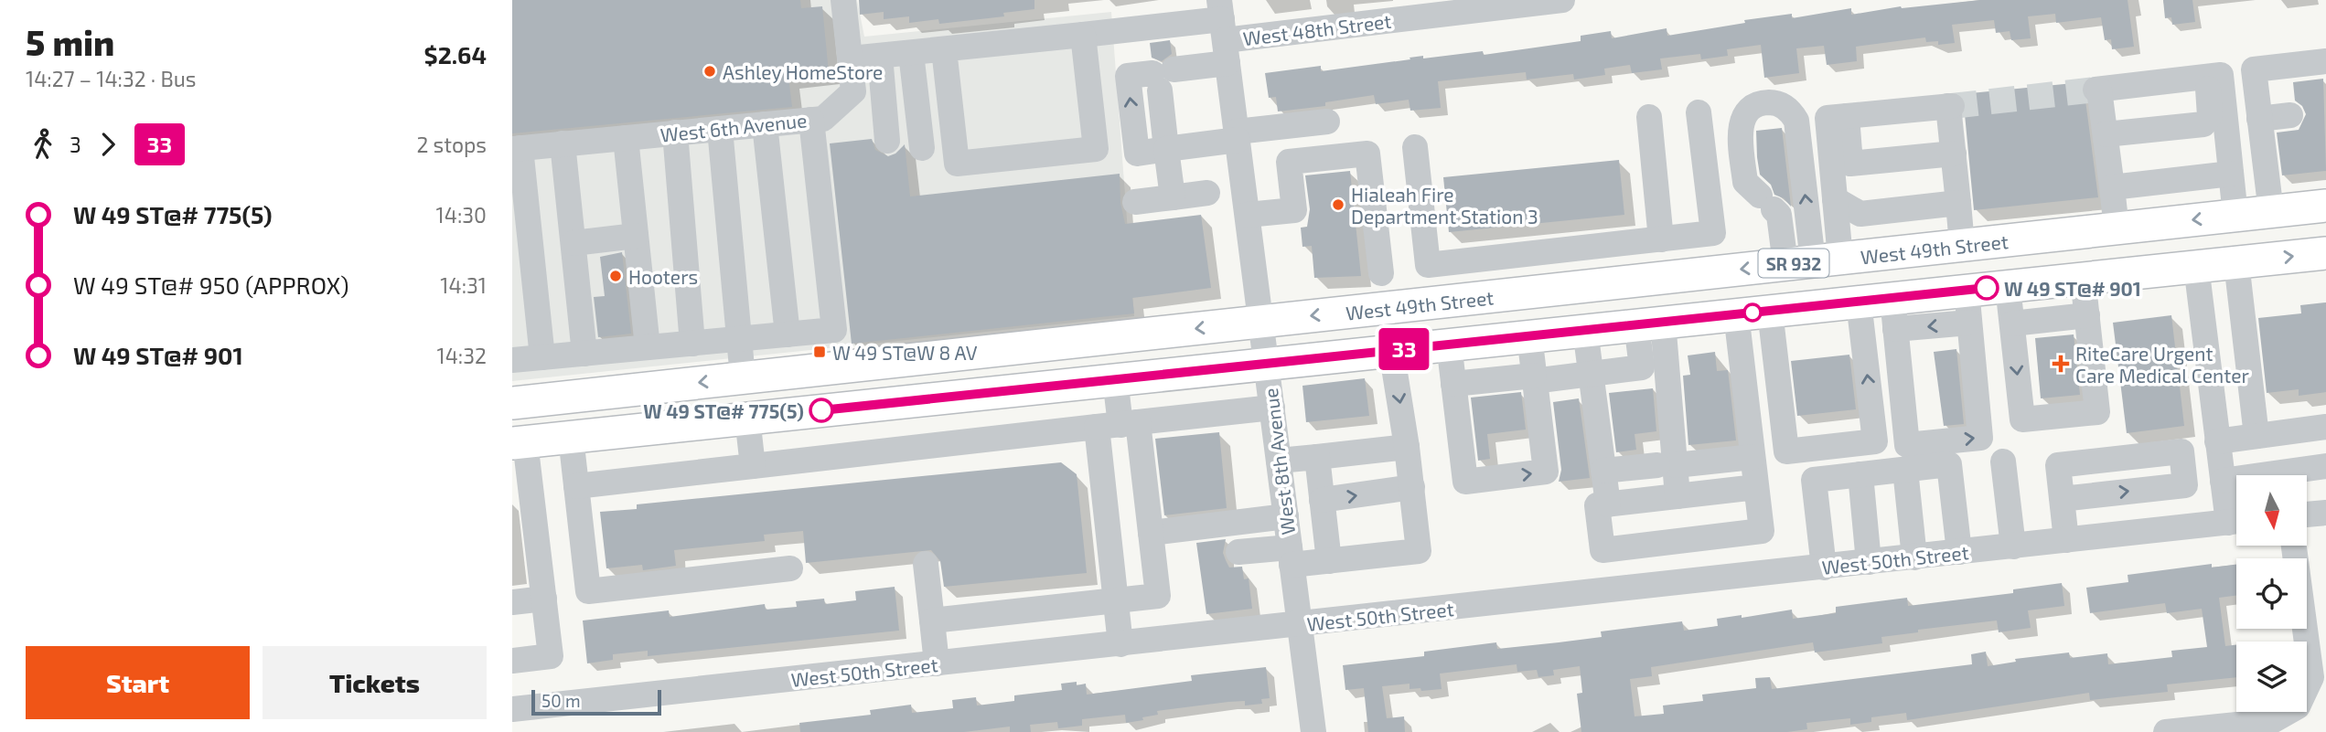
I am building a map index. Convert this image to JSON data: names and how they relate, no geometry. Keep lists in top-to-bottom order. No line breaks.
{"streets":{"main road":["West 49th Street","SR 932"],"street":["West 48th Street","West 6th Avenue","West 8th Avenue","West 50th Street"]},"crossings":[["West 48th Street","West 8th Avenue"],["West 49th Street","West 8th Avenue"],["SR 932","West 8th Avenue"],["West 8th Avenue","West 50th Street"]],"places":{"other":["Ashley HomeStore","Hialeah Fire Department Station 3","Hooters","W 49 ST@# 901","W 49 ST@# 775(5)"],"transit":["W 49 ST@W 8 AV"],"health":["RiteCare Urgent Care Medical Center"]},"lines":["bus line 33"],"scale_bar":"50 m","north":"bottom","page":{"heading":["5 min","14:27 – 14:32 · Bus","$2.64"],"on_map":"33","legs":["3","33","2 stops"],"list":[{"name":"W 49 ST@# 775(5)","value":"14:30"},{"name":"W 49 ST@# 950 (APPROX)","value":"14:31"},{"name":"W 49 ST@# 901","value":"14:32"}],"buttons":["Start","Tickets"],"scale":"50 m"}}
